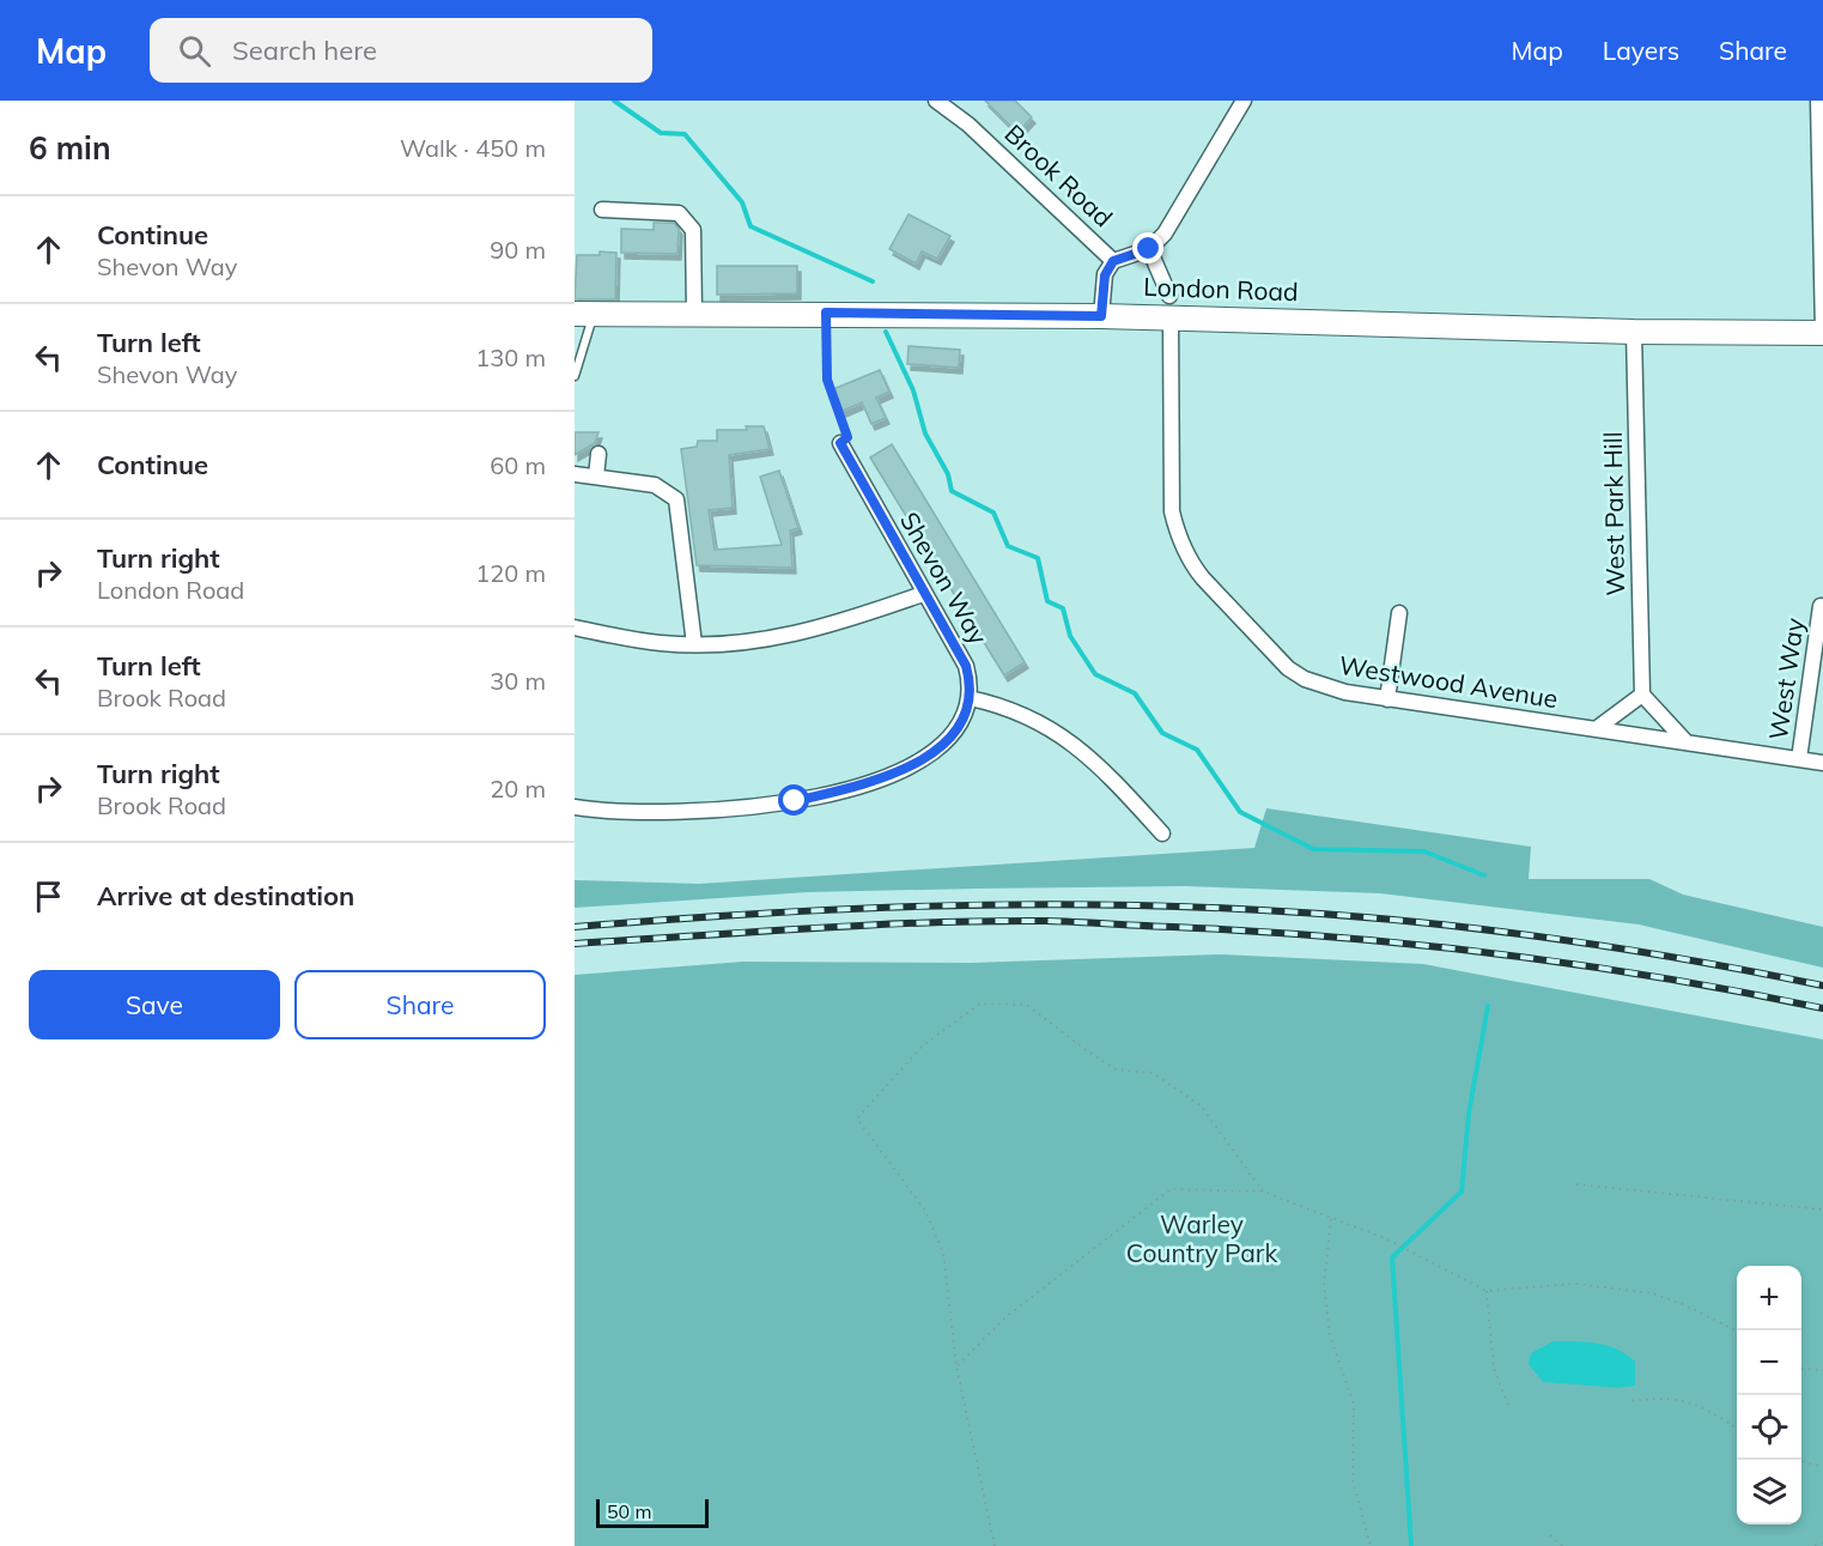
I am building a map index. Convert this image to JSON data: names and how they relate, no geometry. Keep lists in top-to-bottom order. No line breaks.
{"streets":{"main road":["London Road"],"street":["Brook Road","West Park Hill","Shevon Way","West Way","Westwood Avenue"]},"crossings":[["Brook Road","London Road"],["London Road","West Park Hill"],["London Road","Westwood Avenue"],["West Way","Westwood Avenue"]],"parks":["Warley Country Park"],"scale_bar":"50 m","page":{"header":"Map","search":"Search here","nav":["Map","Layers","Share"],"heading":["6 min","Walk · 450 m"],"list":[["Continue","Shevon Way","90 m"],["Turn left","Shevon Way","130 m"],["Continue","60 m"],["Turn right","London Road","120 m"],["Turn left","Brook Road","30 m"],["Turn right","Brook Road","20 m"],"Arrive at destination"],"buttons":["Save","Share"],"map_buttons":["+","−"],"scale":"50 m"}}
